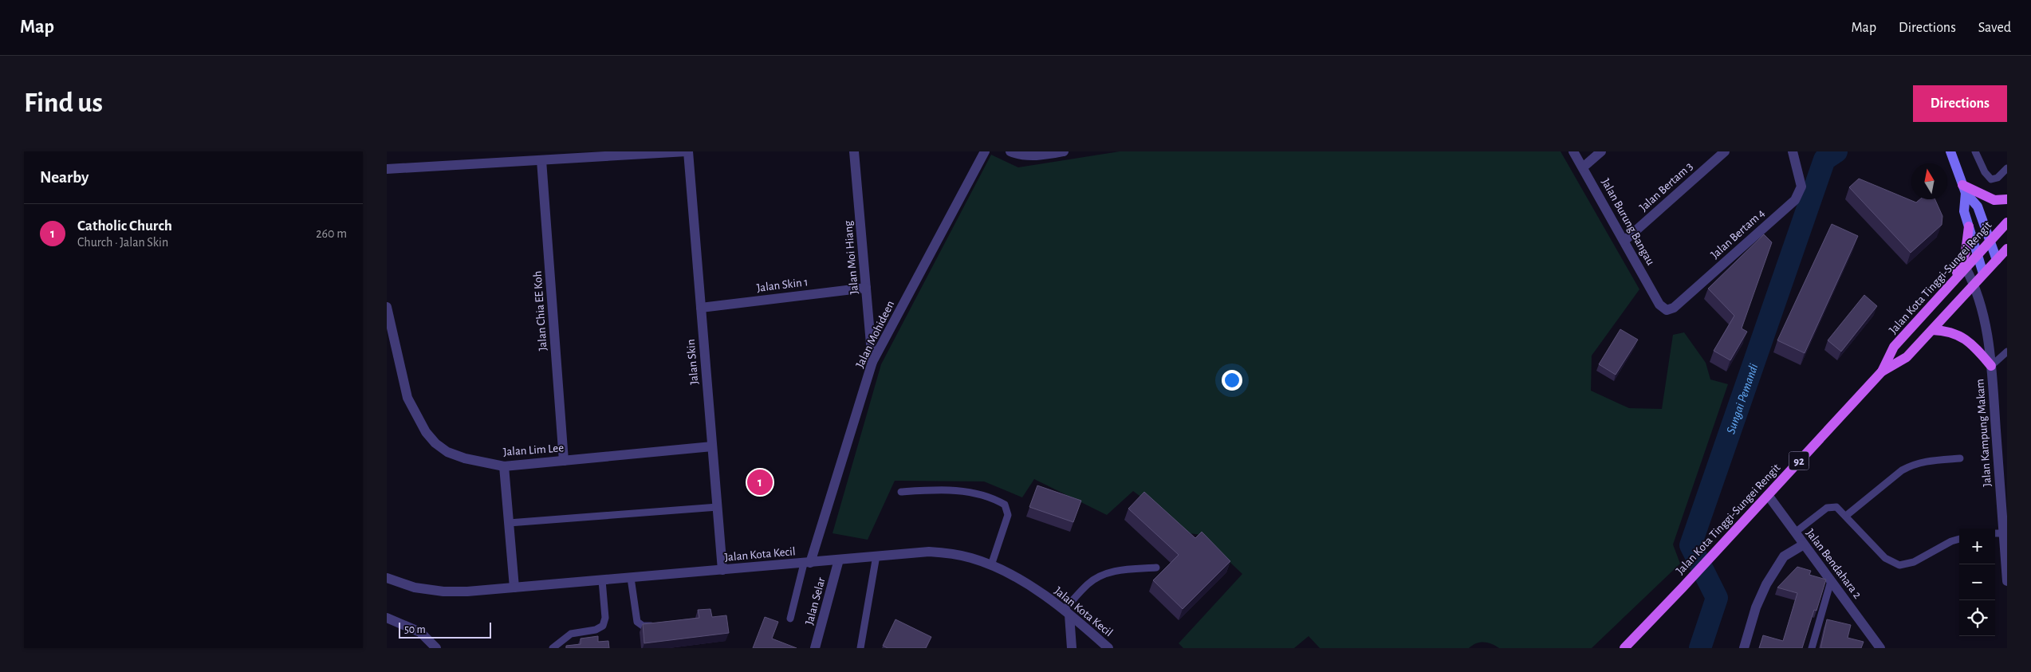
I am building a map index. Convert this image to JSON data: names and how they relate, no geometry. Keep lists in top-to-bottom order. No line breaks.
{"streets":{"main road":["Jalan Kota Tinggi-Sungei Rengit","92"],"street":["Jalan Bertam 3","Jalan Burung Bangau","Jalan Bertam 4","Jalan Moi Hiang","Jalan Skin 1","Jalan Chia EE Koh","Jalan Mohideen","Jalan Skin","Jalan Kampung Makam","Jalan Lim Lee","Jalan Kota Kecil","Jalan Bendahara 2","Jalan Selar"]},"crossings":[["Jalan Bertam 3","Jalan Burung Bangau"],["Jalan Burung Bangau","Jalan Bertam 4"],["Jalan Moi Hiang","Jalan Skin 1"],["Jalan Moi Hiang","Jalan Mohideen"],["Jalan Kota Tinggi-Sungei Rengit","Jalan Kampung Makam"],["Jalan Kota Tinggi-Sungei Rengit","Jalan Bendahara 2"],["Jalan Skin 1","Jalan Skin"],["Jalan Chia EE Koh","Jalan Lim Lee"],["Jalan Mohideen","Jalan Kota Kecil"],["Jalan Skin","Jalan Lim Lee"],["Jalan Skin","Jalan Kota Kecil"],["Jalan Kota Kecil","Jalan Selar"]],"water":["Sungai Pemandi"],"scale_bar":"50 m","north":"top","page":{"header":"Map","nav":["Map","Directions","Saved"],"buttons":"Directions","title":"Find us","heading":"Nearby","list":[{"mark":"1","name":"Catholic Church","note":"Church · Jalan Skin","value":"260 m"}],"pins":"1","map_buttons":["+","−"],"scale":"50 m"}}
